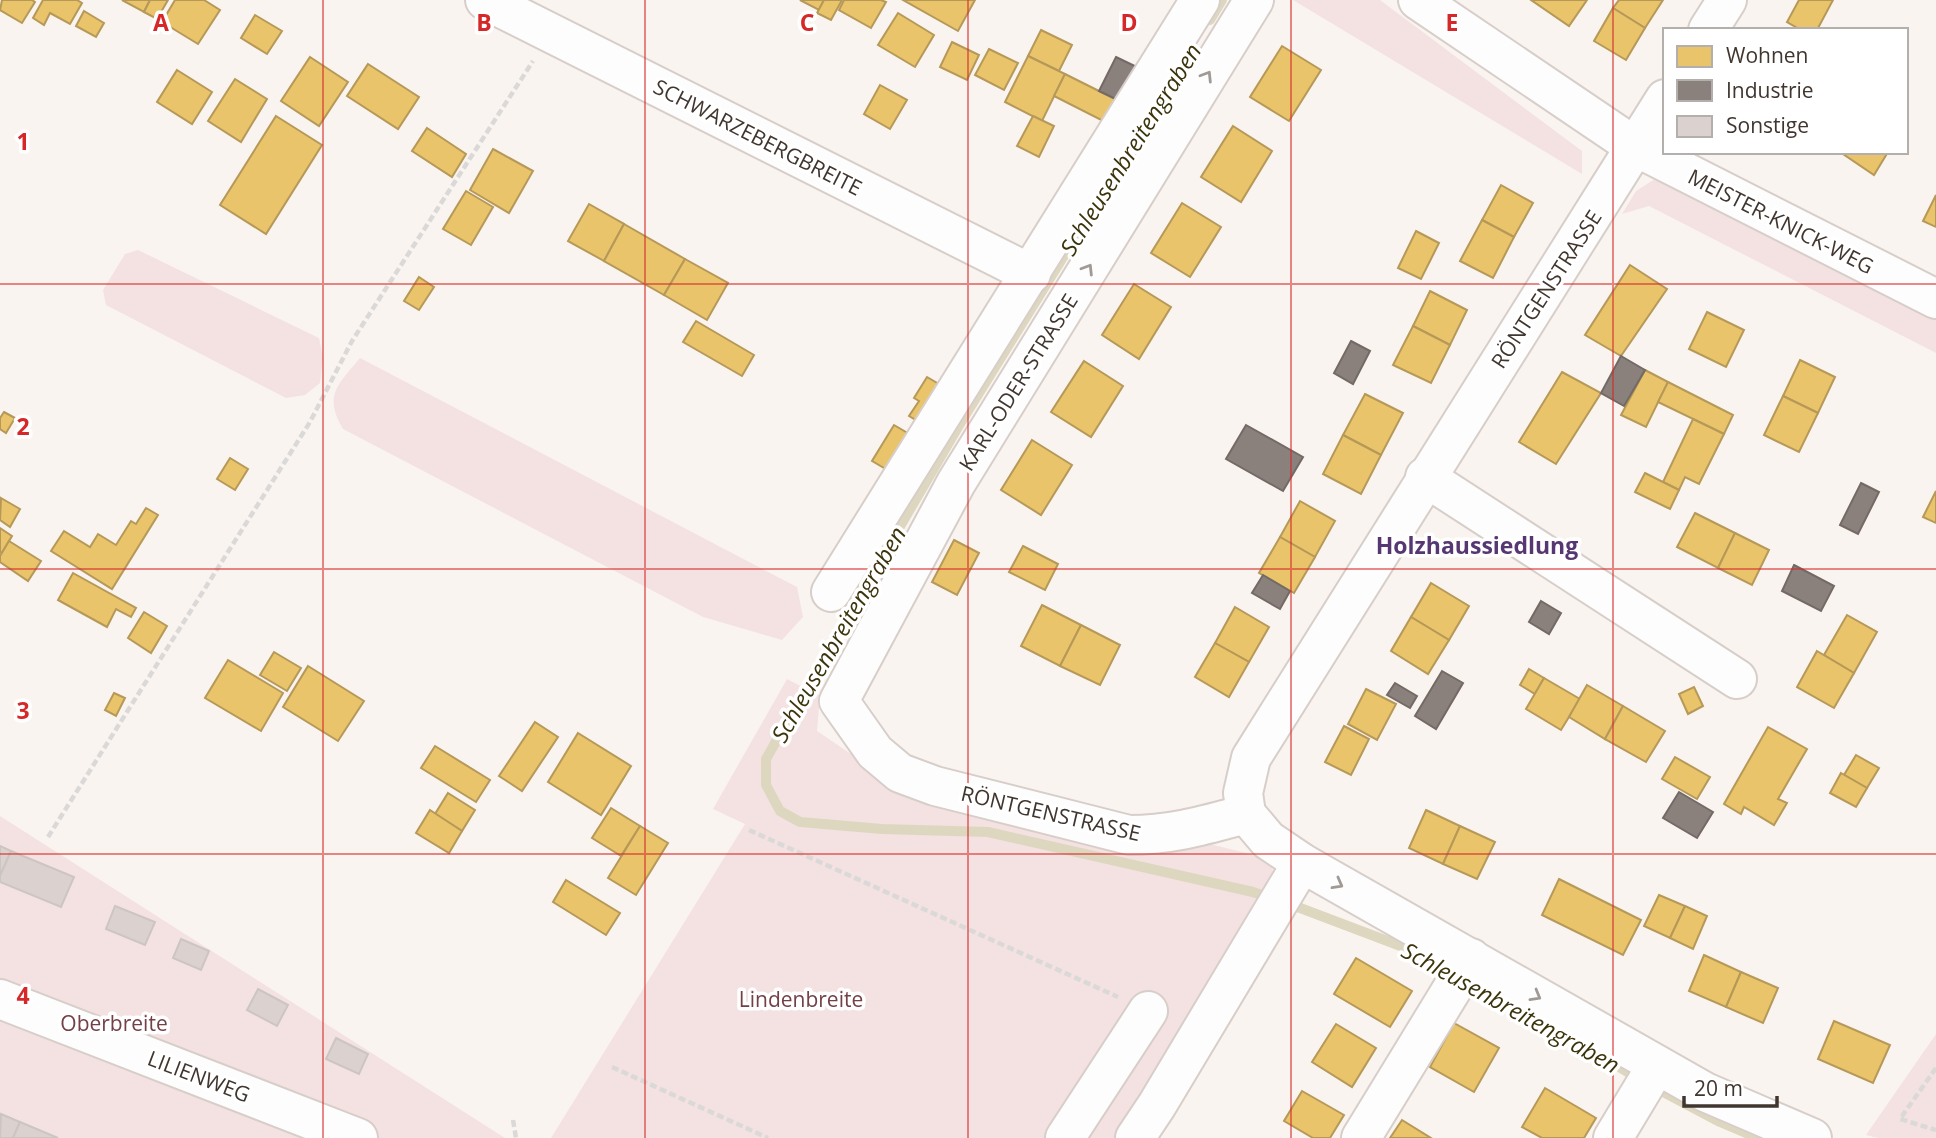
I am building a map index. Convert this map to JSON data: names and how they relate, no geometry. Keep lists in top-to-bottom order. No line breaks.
{"streets":{"street":["SCHWARZEBERGBREITE","MEISTER-KNICK-WEG","RÖNTGENSTRASSE","KARL-ODER-STRASSE","LILIENWEG"]},"crossings":[["MEISTER-KNICK-WEG","RÖNTGENSTRASSE"],["RÖNTGENSTRASSE","KARL-ODER-STRASSE"]],"districts":["Holzhaussiedlung"],"water":["Schleusenbreitengraben"],"parks":["Lindenbreite","Oberbreite"],"legend":["Wohnen","Industrie","Sonstige"],"scale_bar":"20 m","grid":{"columns":["A","B","C","D","E"],"rows":["1","2","3","4"]}}
